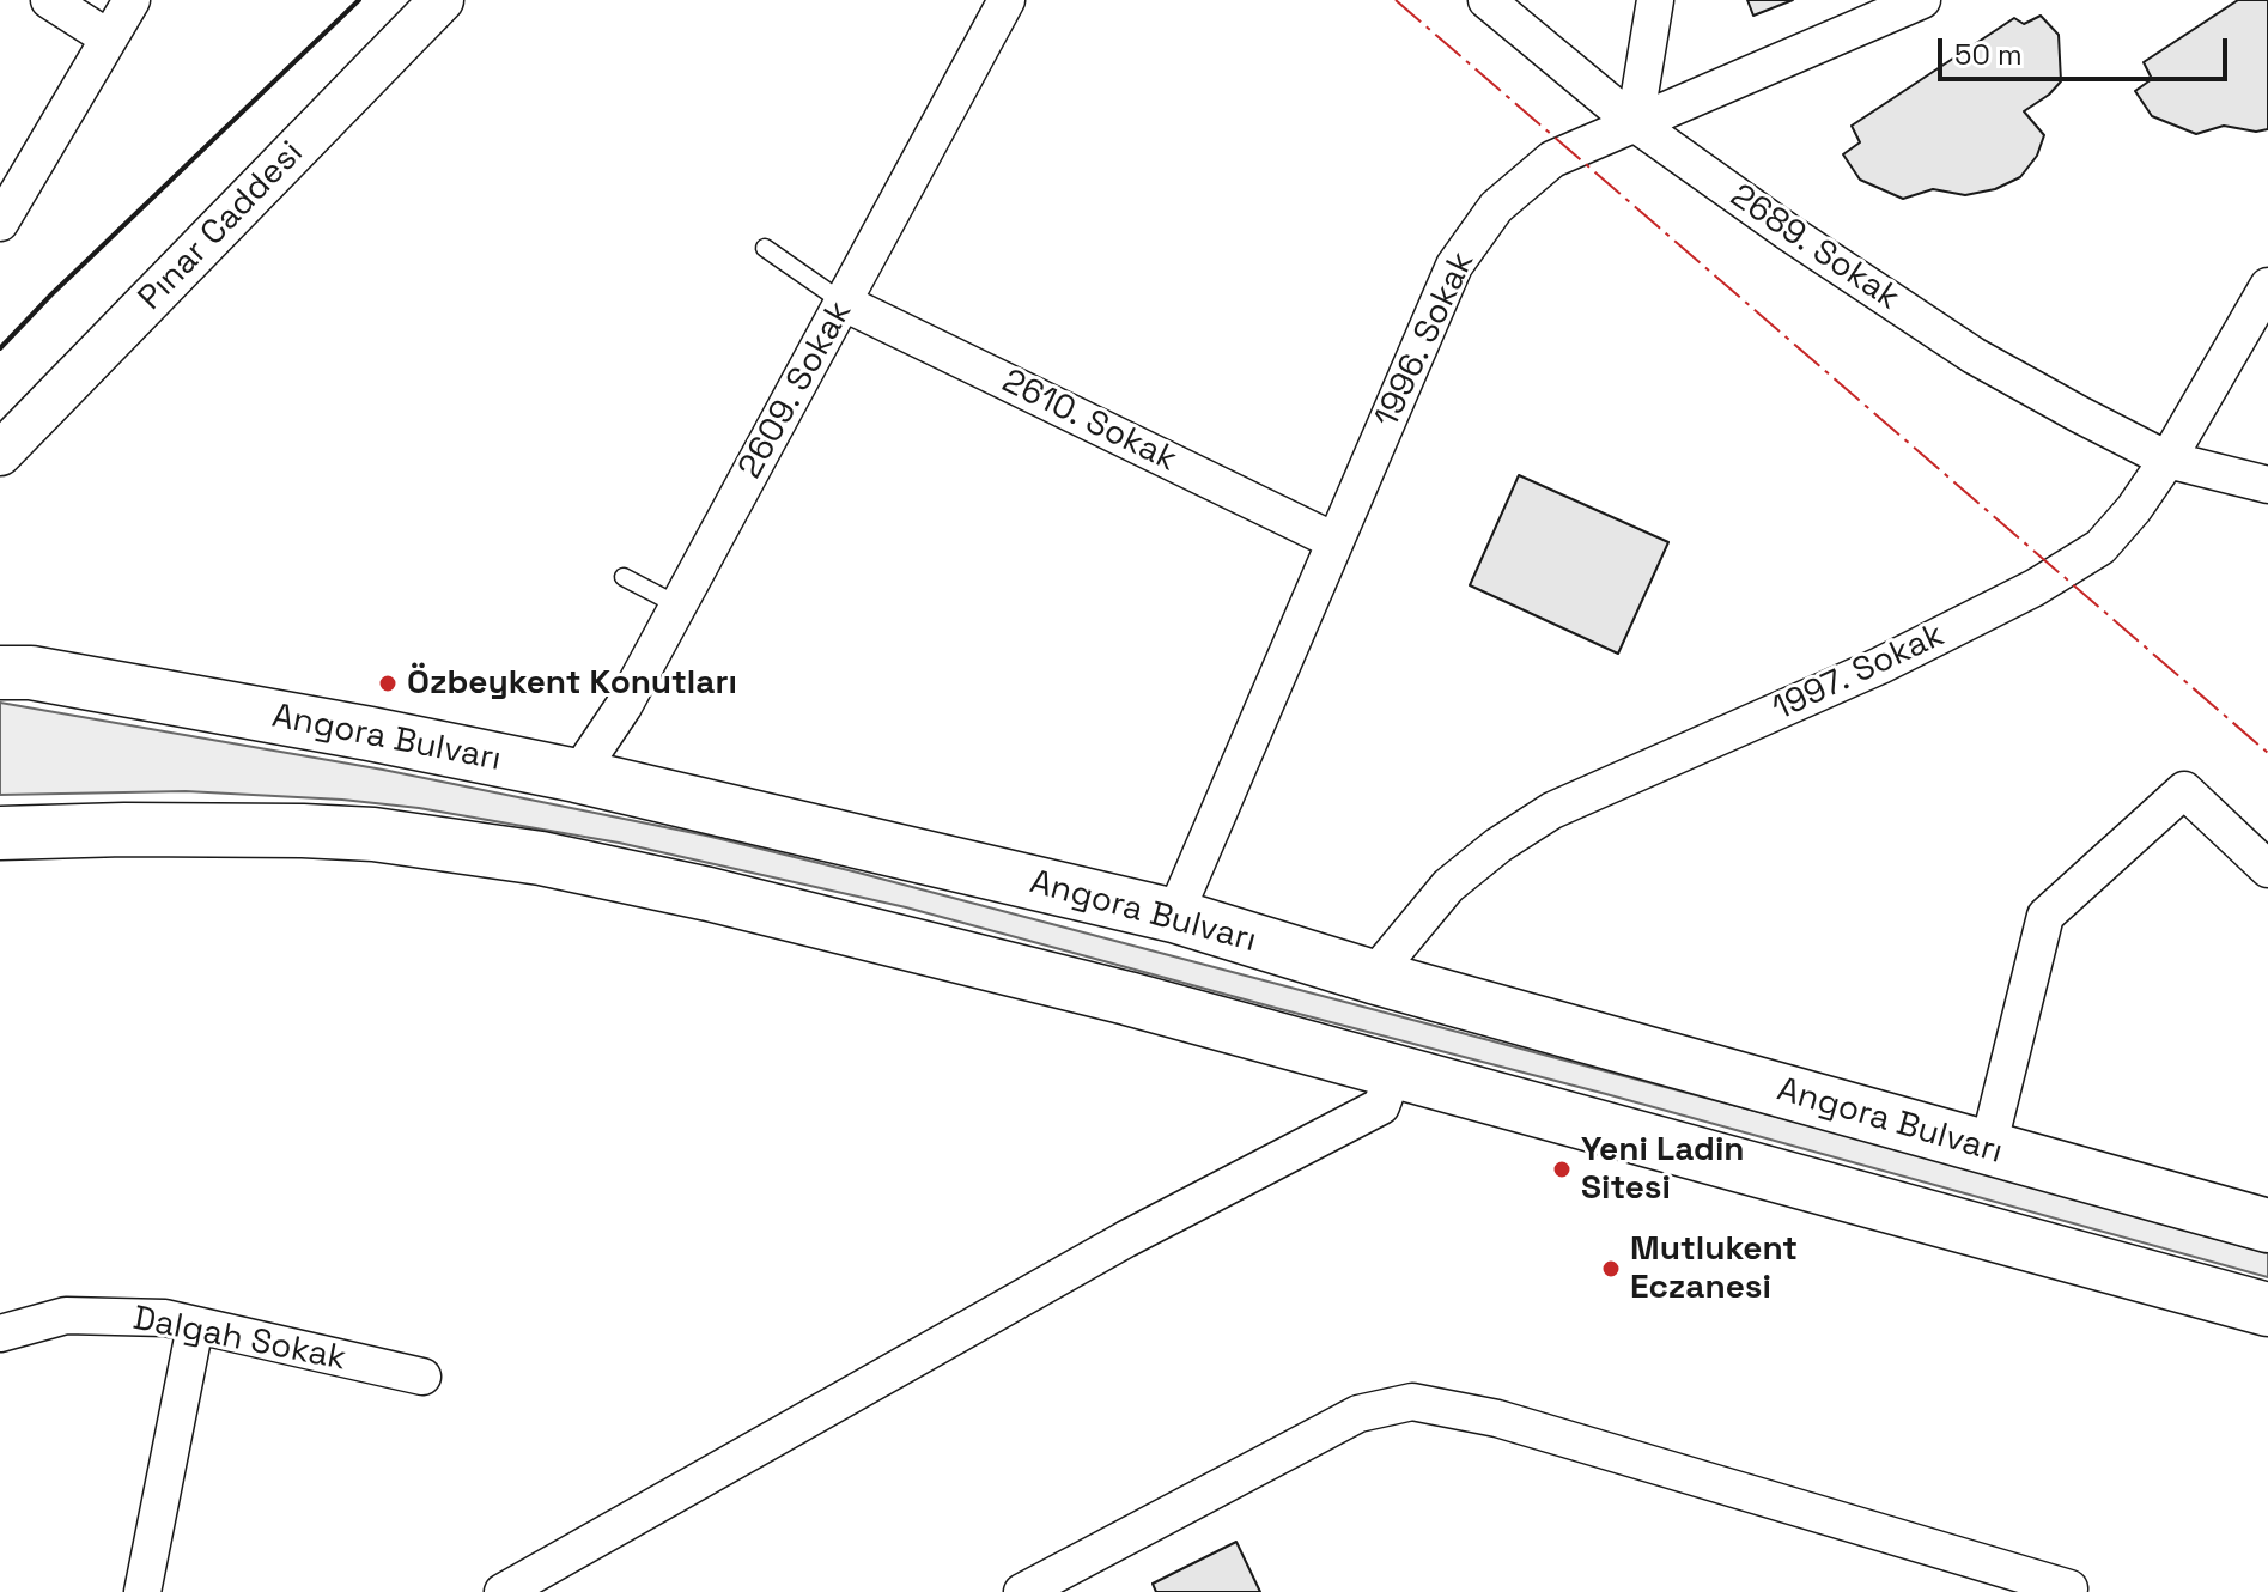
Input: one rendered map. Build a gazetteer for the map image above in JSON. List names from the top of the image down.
{
  "streets": {
    "main road": ["Angora Bulvarı"],
    "street": [
      "Pınar Caddesi",
      "2689. Sokak",
      "1996. Sokak",
      "2609. Sokak",
      "2610. Sokak",
      "1997. Sokak",
      "Dalgah Sokak"
    ]
  },
  "crossings": [
    ["2689. Sokak", "1996. Sokak"],
    ["2689. Sokak", "1997. Sokak"],
    ["1996. Sokak", "2610. Sokak"],
    ["1996. Sokak", "Angora Bulvarı"],
    ["2609. Sokak", "2610. Sokak"],
    ["2609. Sokak", "Angora Bulvarı"],
    ["1997. Sokak", "Angora Bulvarı"]
  ],
  "places": ["Özbeykent Konutları", "Yeni Ladin Sitesi", "Mutlukent Eczanesi"],
  "scale_bar": "50 m"
}
